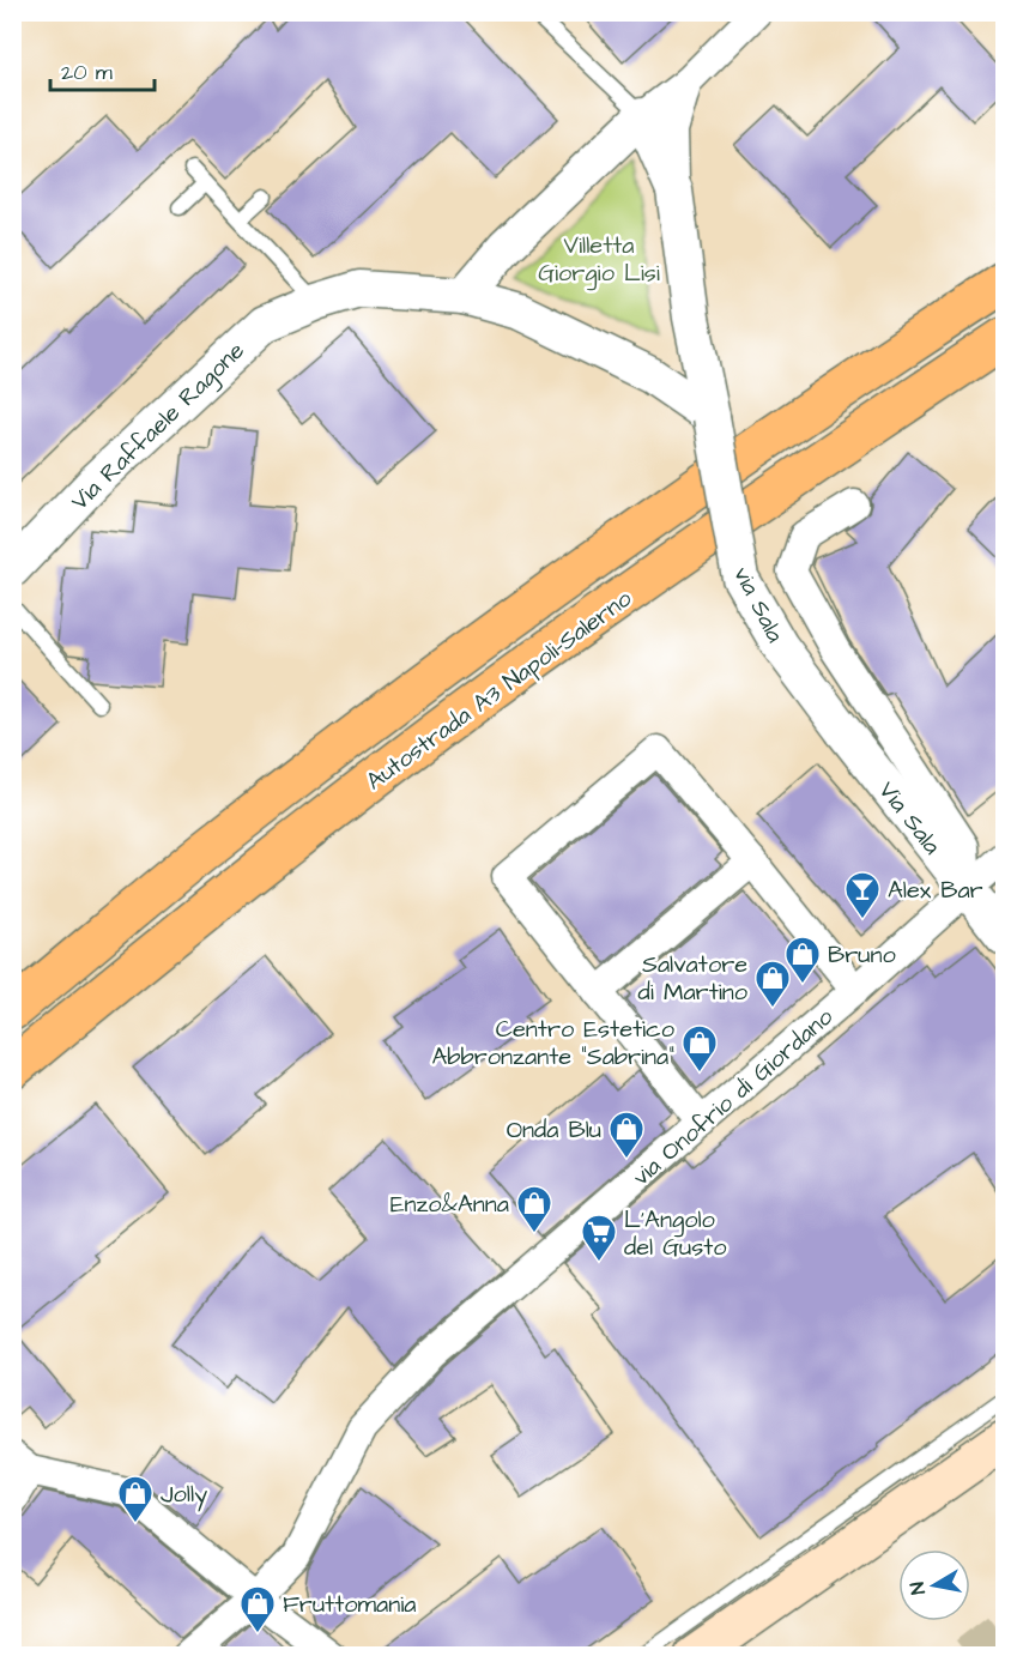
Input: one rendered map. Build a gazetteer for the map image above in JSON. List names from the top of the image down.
{
  "streets": {
    "highway": ["Autostrada A3 Napoli-Salerno"],
    "street": [
      "Via Raffaele Ragone",
      "via Sala",
      "Via Sala",
      "via Onofrio di Giordano"
    ]
  },
  "crossings": [
    ["Via Raffaele Ragone", "via Sala"],
    ["via Sala", "Via Sala"],
    ["Via Sala", "via Onofrio di Giordano"]
  ],
  "parks": ["Villetta Giorgio Lisi"],
  "places": {
    "bar": ["Alex Bar"],
    "shop": [
      "Bruno",
      "Salvatore di Martino",
      "Centro Estetico Abbronzante \"Sabrina\"",
      "Onda Blu",
      "Enzo&Anna",
      "Jolly",
      "Fruttomania"
    ],
    "supermarket": ["L'Angolo del Gusto"]
  },
  "scale_bar": "20 m",
  "north": "left"
}
